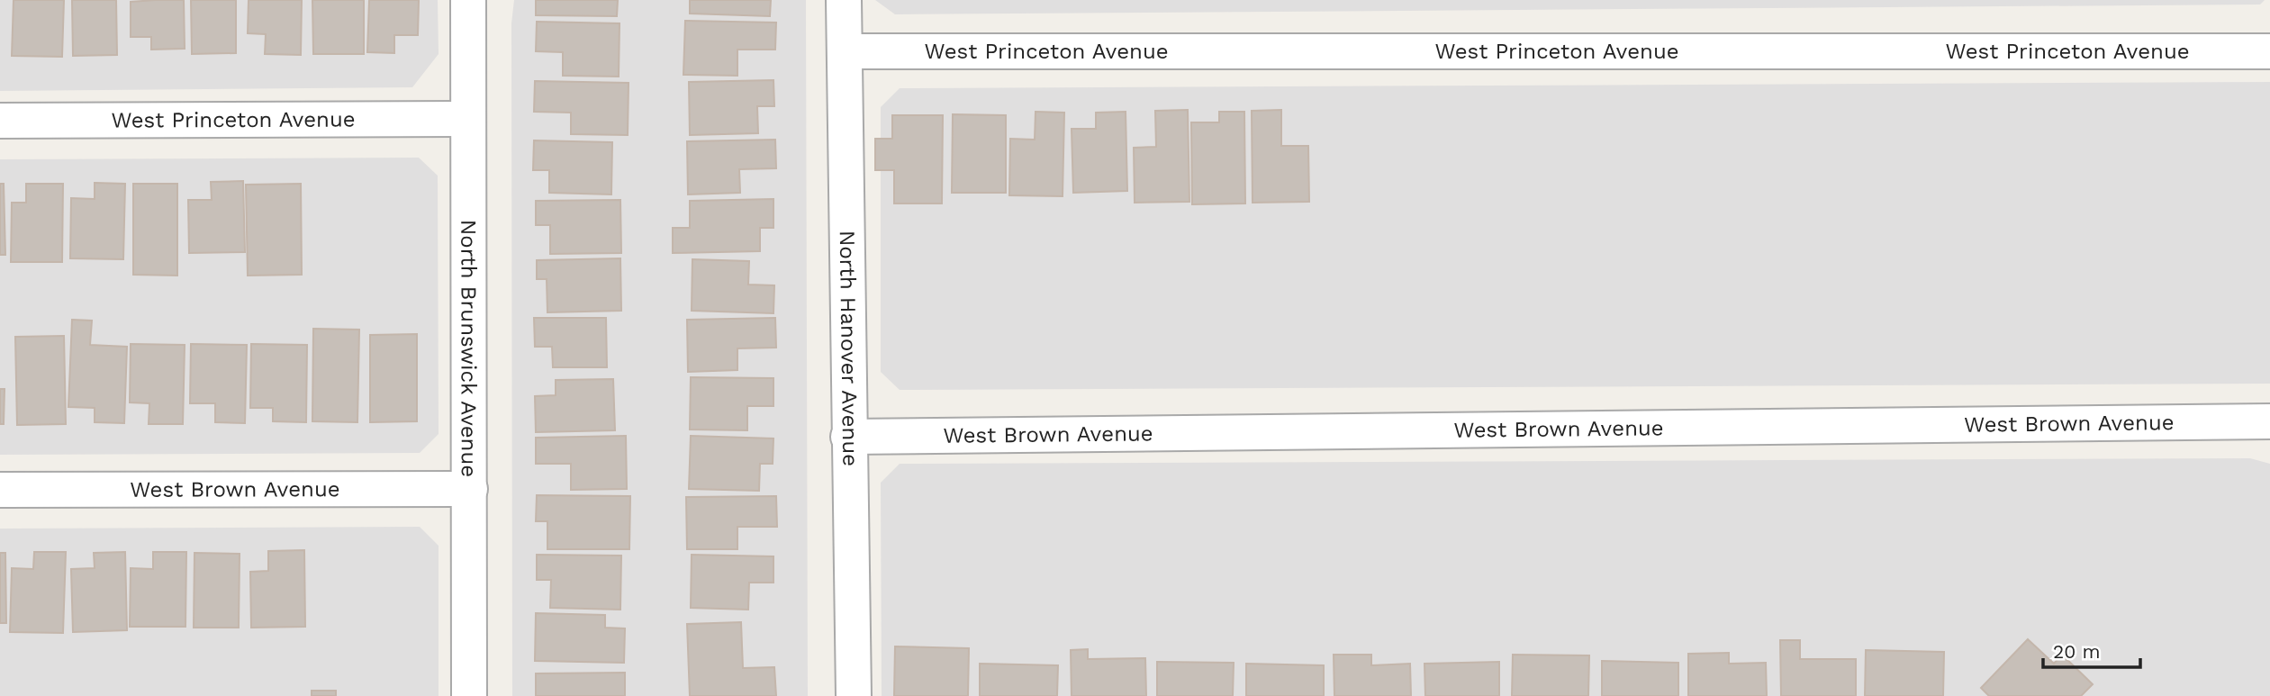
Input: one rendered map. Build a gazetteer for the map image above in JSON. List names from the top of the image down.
{
  "streets": {
    "street": [
      "West Princeton Avenue",
      "North Brunswick Avenue",
      "North Hanover Avenue",
      "West Brown Avenue"
    ]
  },
  "crossings": [
    ["West Princeton Avenue", "North Brunswick Avenue"],
    ["West Princeton Avenue", "North Hanover Avenue"],
    ["North Brunswick Avenue", "West Brown Avenue"],
    ["North Hanover Avenue", "West Brown Avenue"]
  ],
  "scale_bar": "20 m"
}
